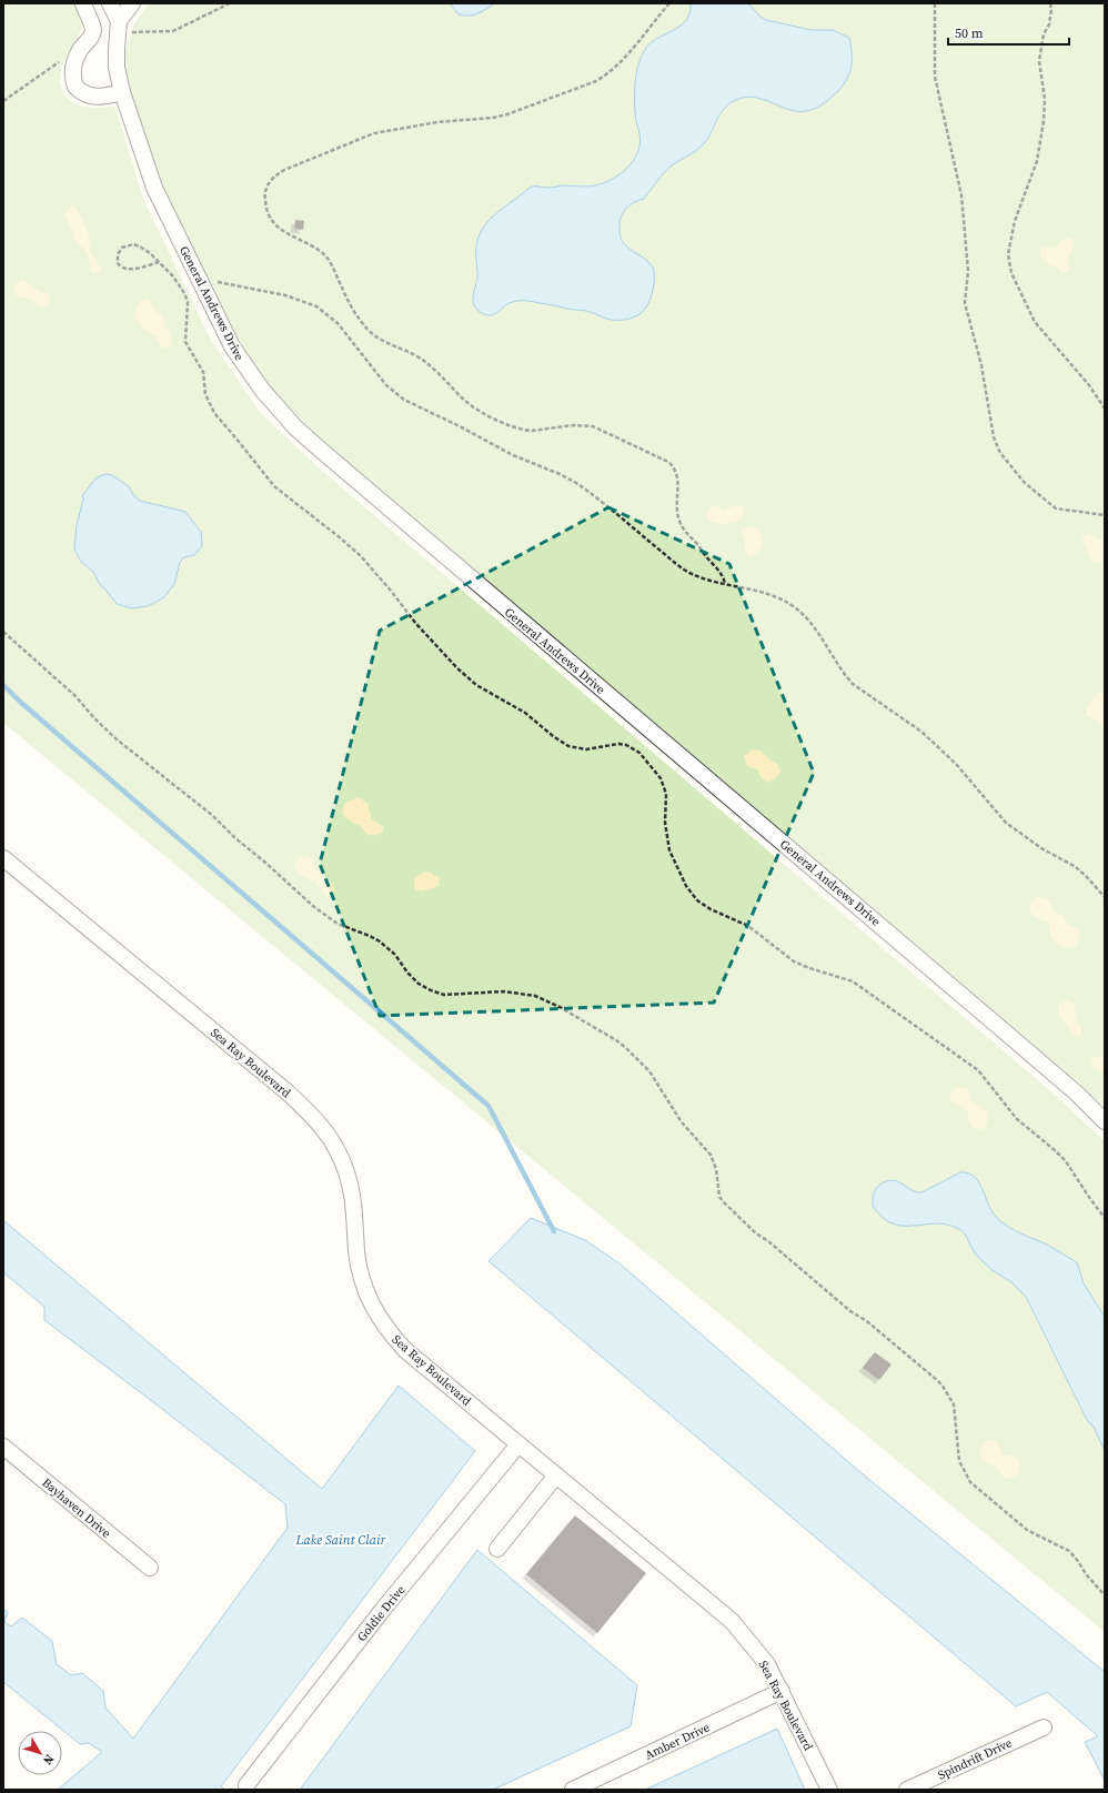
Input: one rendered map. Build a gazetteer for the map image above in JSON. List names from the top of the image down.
{
  "streets": {
    "street": [
      "General Andrews Drive",
      "Sea Ray Boulevard",
      "Bayhaven Drive",
      "Goldie Drive",
      "Amber Drive",
      "Spindrift Drive"
    ]
  },
  "crossings": [
    ["Sea Ray Boulevard", "Goldie Drive"],
    ["Sea Ray Boulevard", "Amber Drive"]
  ],
  "water": ["Lake Saint Clair"],
  "scale_bar": "50 m",
  "north": "bottom right"
}
